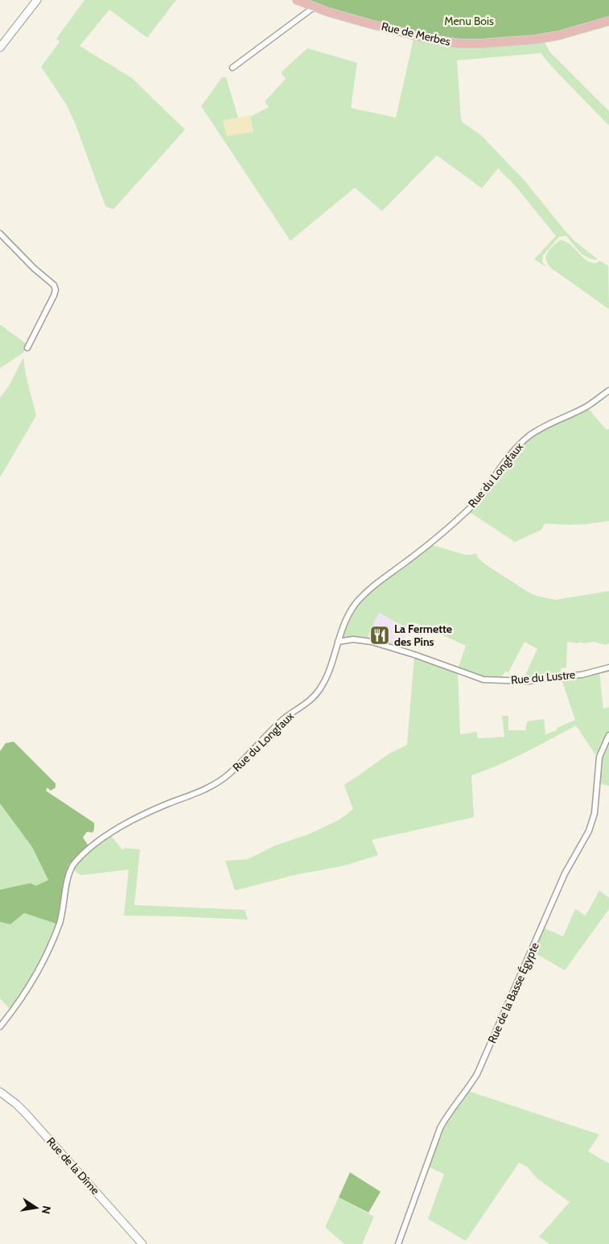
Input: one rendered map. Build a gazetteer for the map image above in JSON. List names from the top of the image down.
{
  "streets": {
    "main road": ["Rue de Merbes"],
    "street": [
      "Rue du Longfaux",
      "Rue du Lustre",
      "Rue de la Basse Égypte",
      "Rue de la Dîme"
    ]
  },
  "crossings": [
    ["Rue du Longfaux", "Rue du Lustre"]
  ],
  "parks": ["Menu Bois"],
  "places": {
    "restaurant": ["La Fermette des Pins"]
  },
  "north": "right"
}
